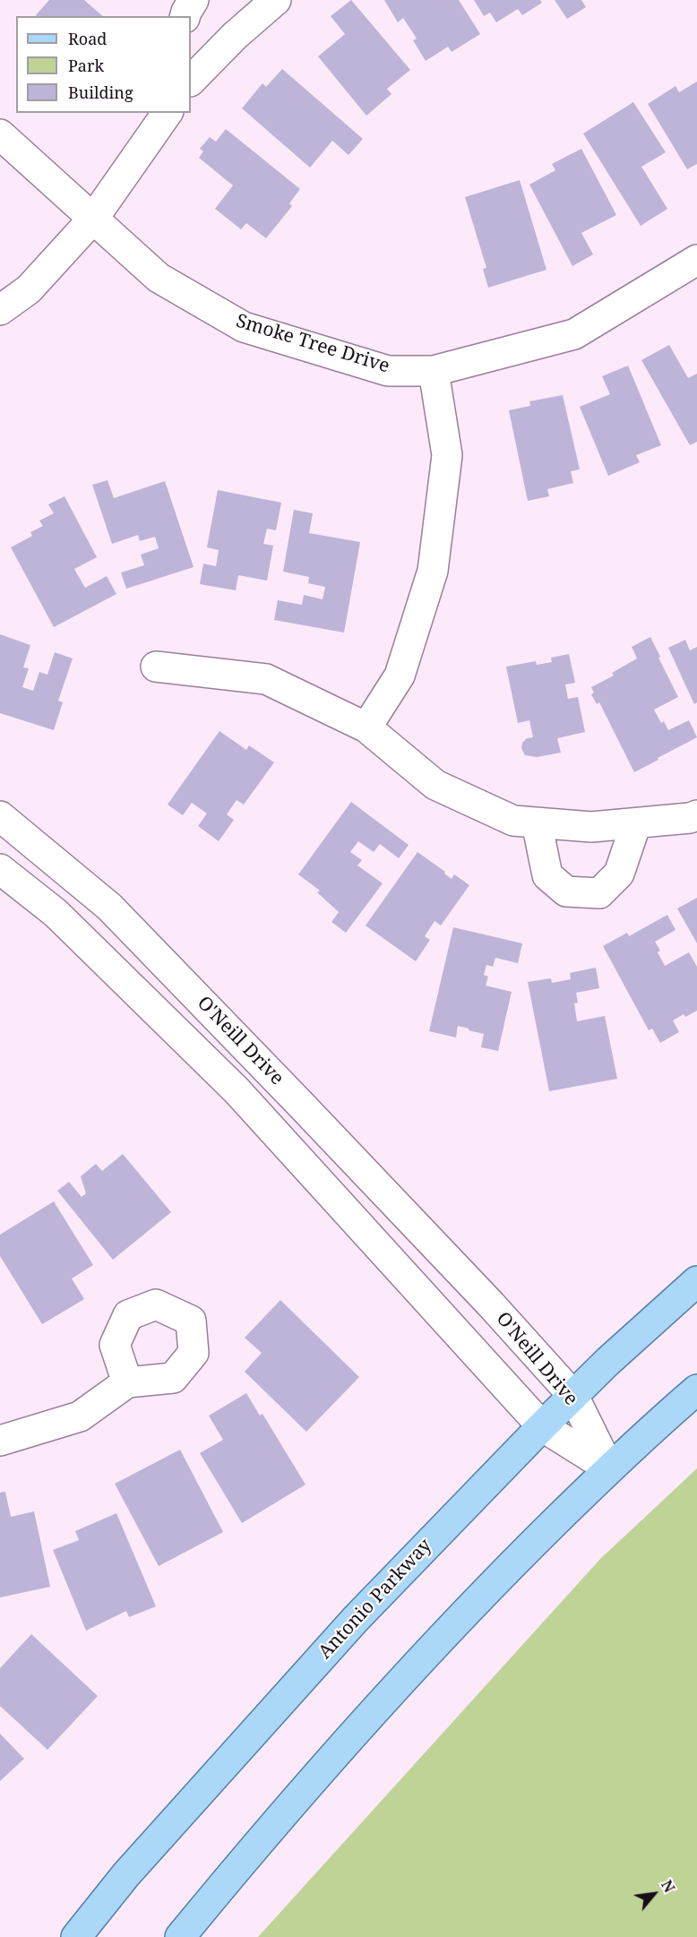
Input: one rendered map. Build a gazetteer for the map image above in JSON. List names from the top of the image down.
{
  "streets": {
    "main road": ["Antonio Parkway"],
    "street": ["Smoke Tree Drive", "O'Neill Drive"]
  },
  "crossings": [
    ["O'Neill Drive", "Antonio Parkway"]
  ],
  "legend": ["Road", "Park", "Building"],
  "north": "top right"
}
